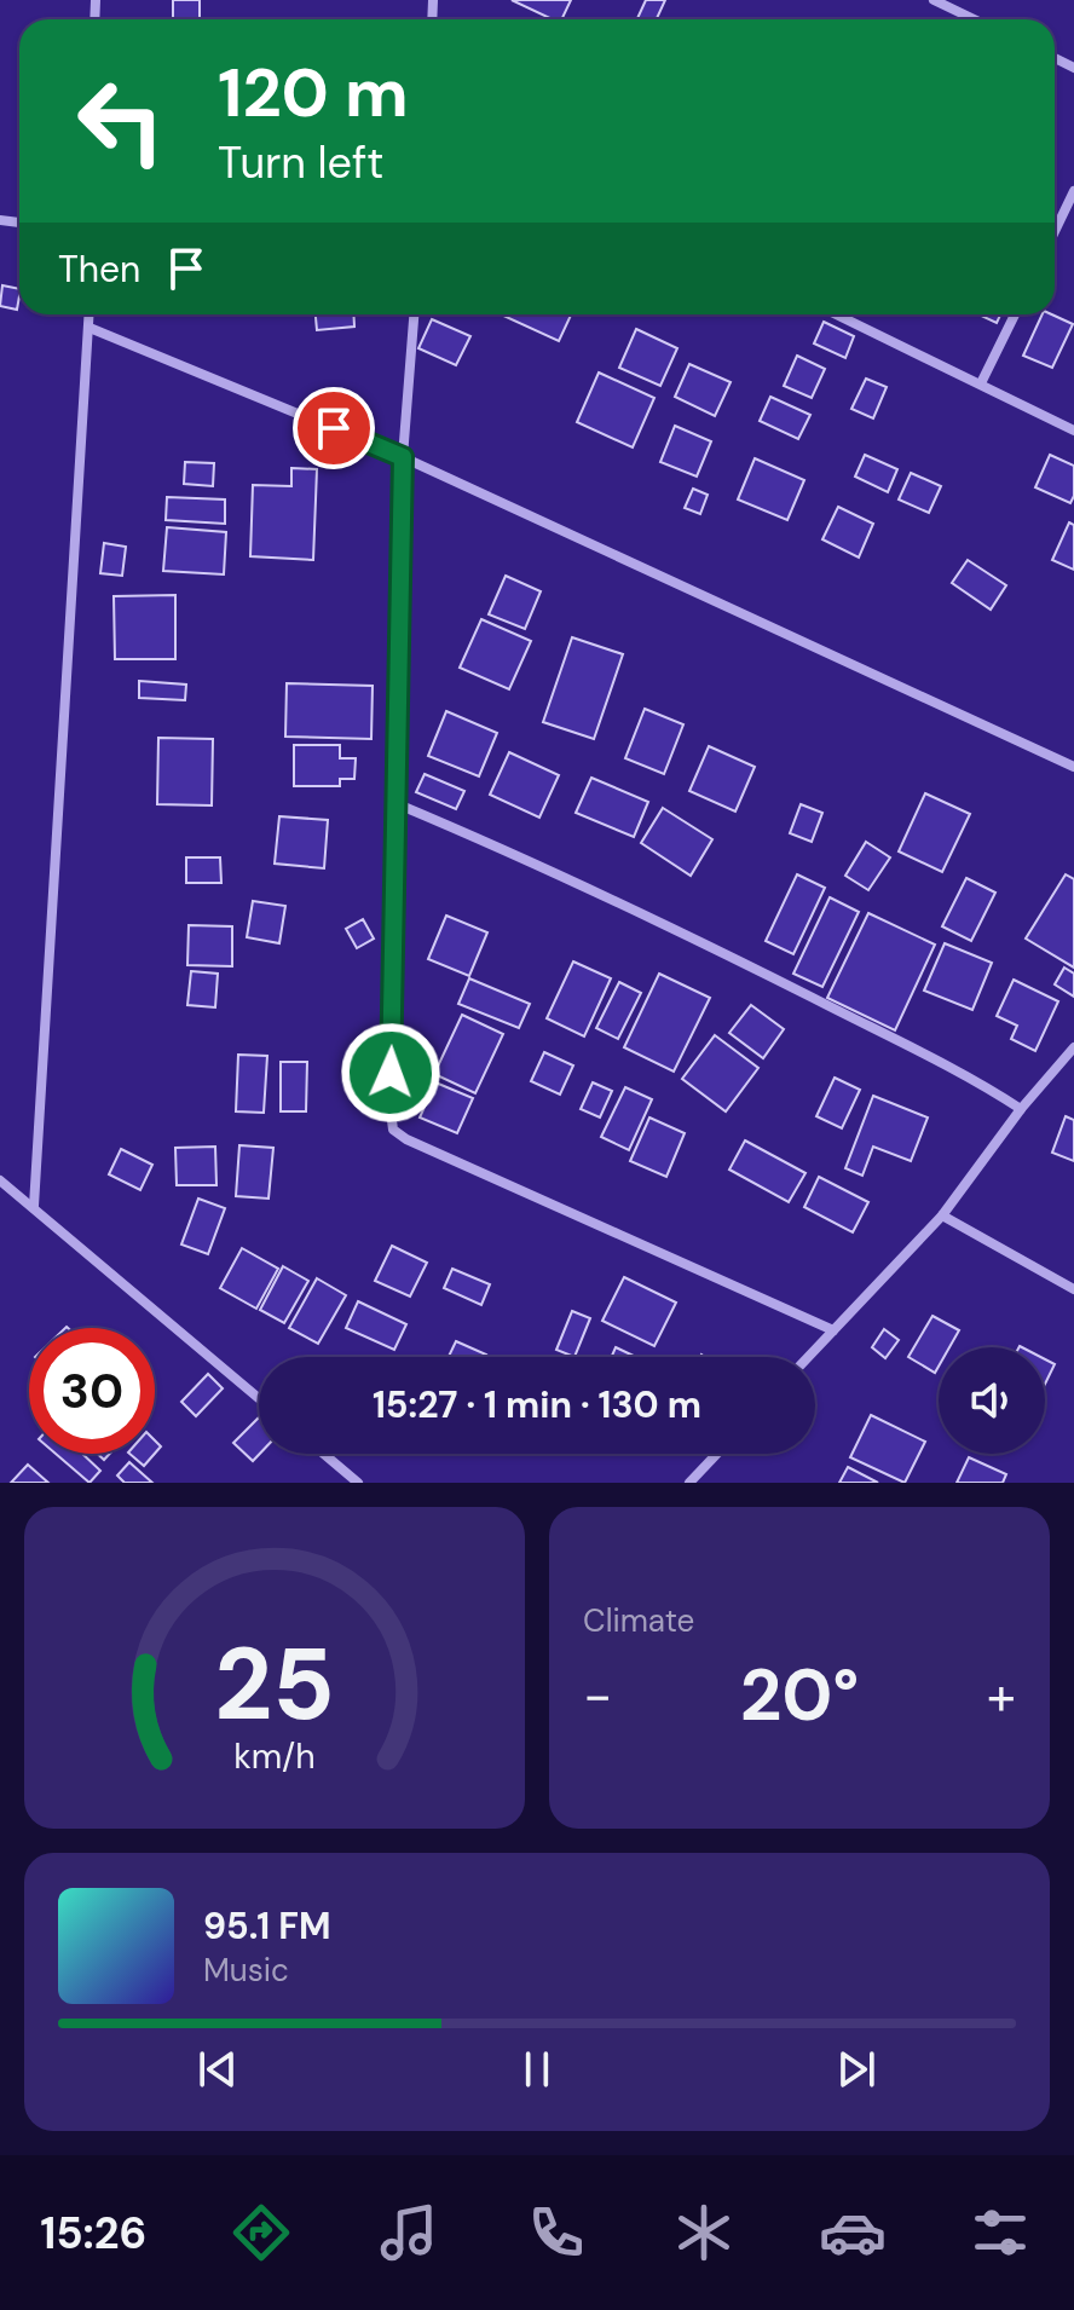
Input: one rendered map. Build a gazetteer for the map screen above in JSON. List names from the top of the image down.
{
  "page": {
    "turn": ["120 m", "Turn left"],
    "then": "Then",
    "limit": "30",
    "trip": "15:27 · 1 min · 130 m",
    "tile": "Climate",
    "heat": ["−", "20°", "+"],
    "song": ["95.1 FM", "Music"],
    "tabs": "15:26",
    "gauge": ["25", "km/h"]
  }
}
